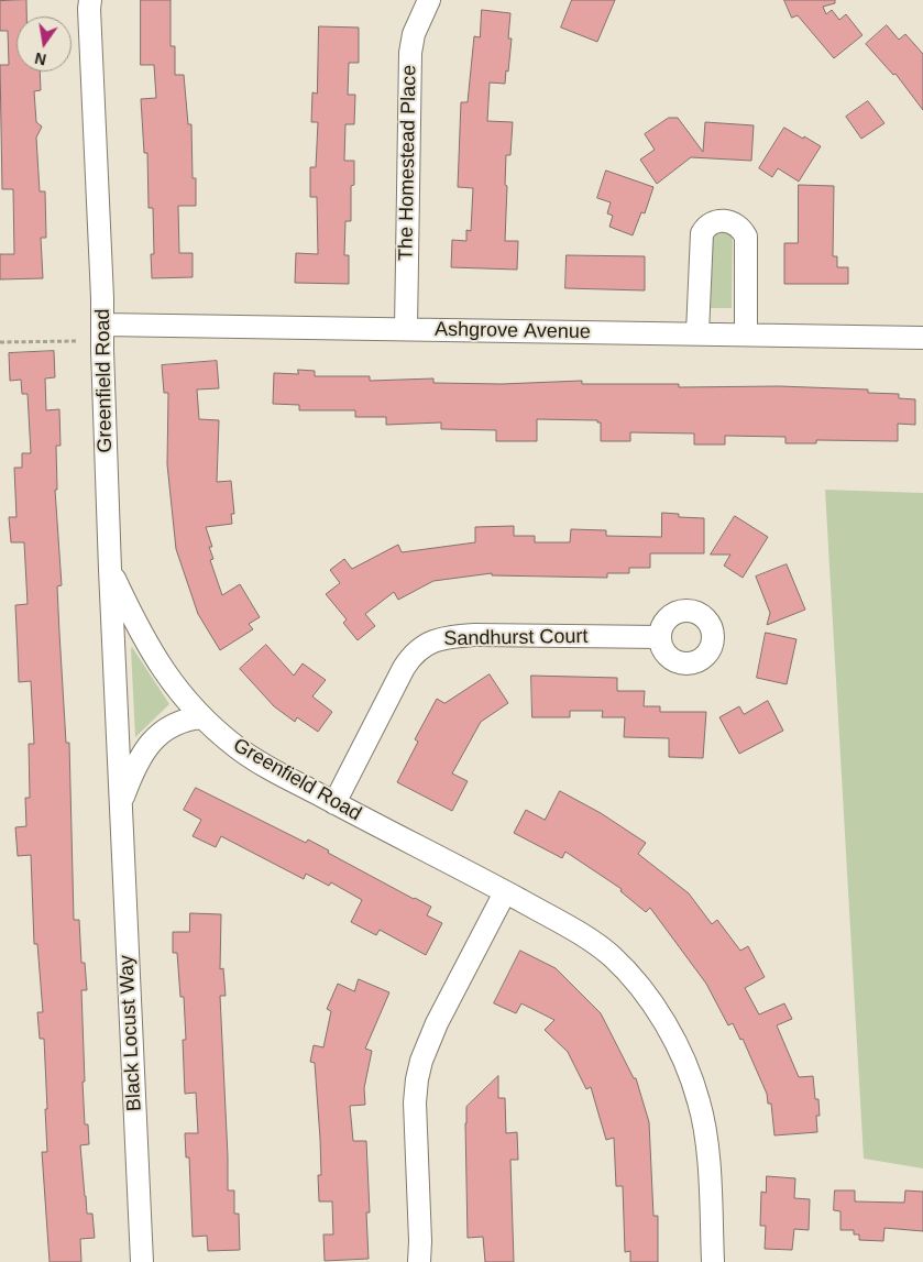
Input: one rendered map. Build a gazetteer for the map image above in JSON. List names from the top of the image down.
{
  "streets": {
    "street": [
      "The Homestead Place",
      "Ashgrove Avenue",
      "Greenfield Road",
      "Sandhurst Court",
      "Black Locust Way"
    ]
  },
  "crossings": [
    ["The Homestead Place", "Ashgrove Avenue"],
    ["Ashgrove Avenue", "Greenfield Road"],
    ["Greenfield Road", "Sandhurst Court"],
    ["Greenfield Road", "Black Locust Way"]
  ],
  "north": "bottom"
}
